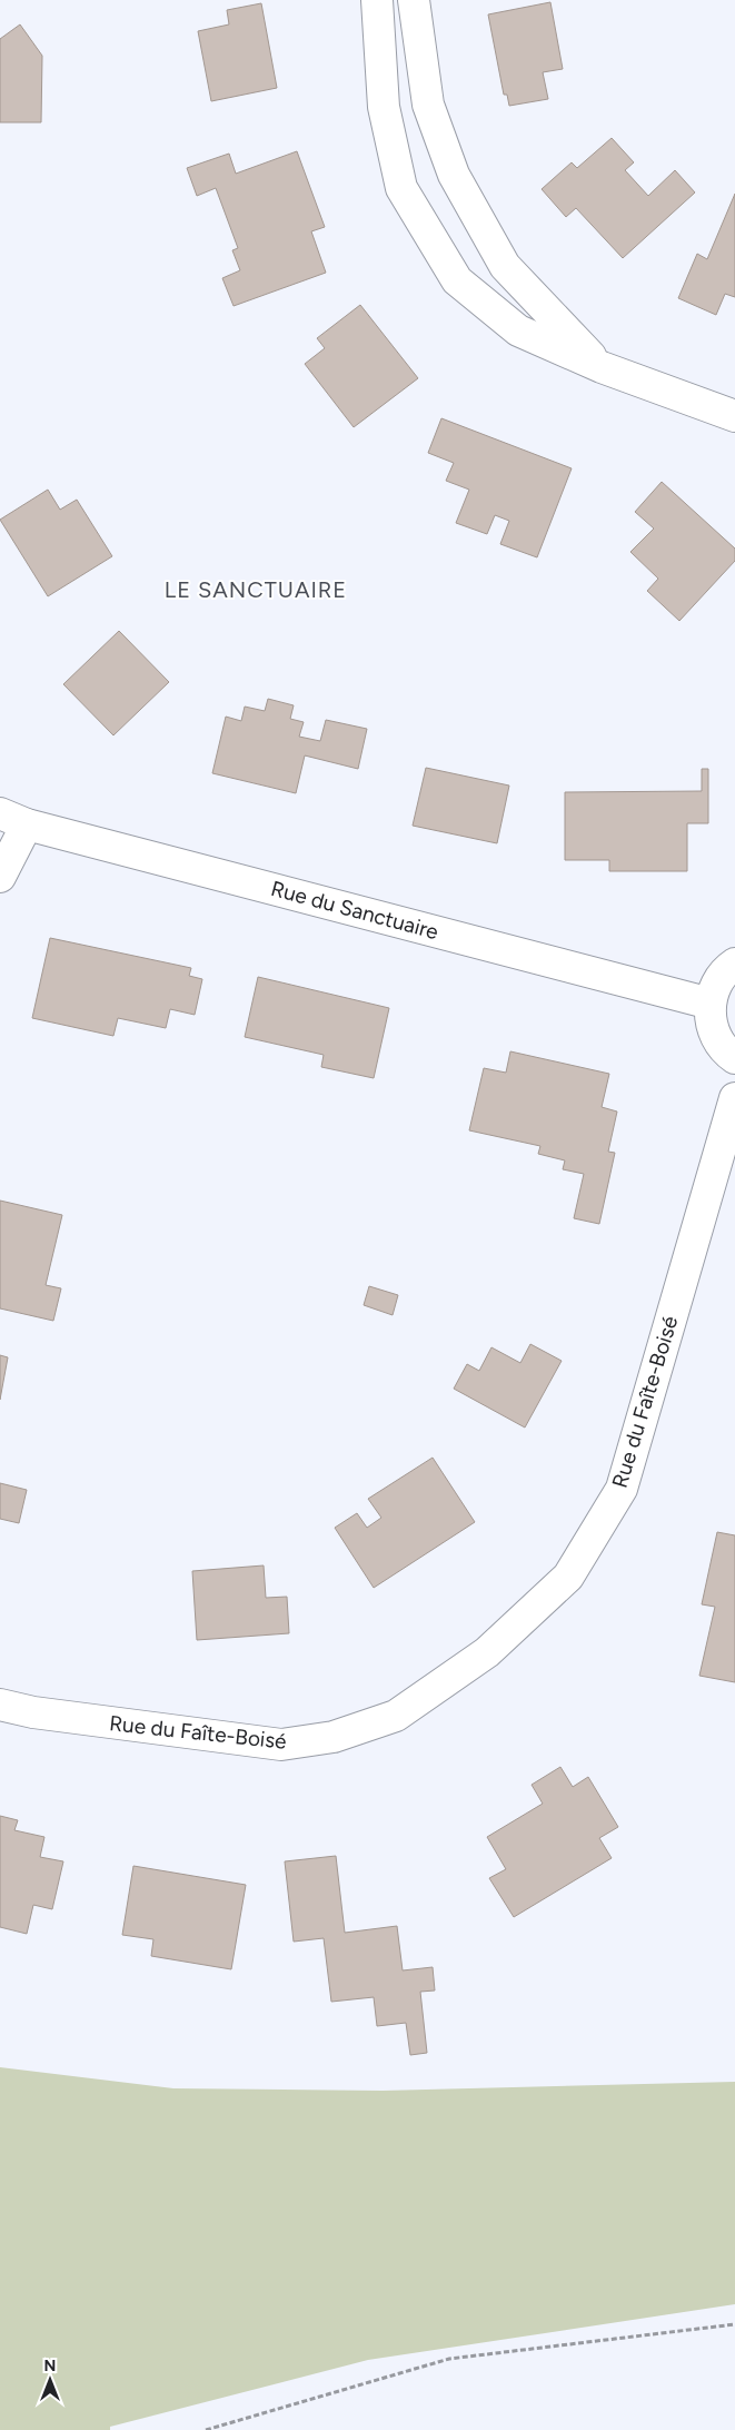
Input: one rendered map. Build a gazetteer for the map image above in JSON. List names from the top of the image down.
{
  "streets": {
    "street": ["Rue du Sanctuaire", "Rue du Faîte-Boisé"]
  },
  "districts": ["LE SANCTUAIRE"],
  "north": "top"
}
